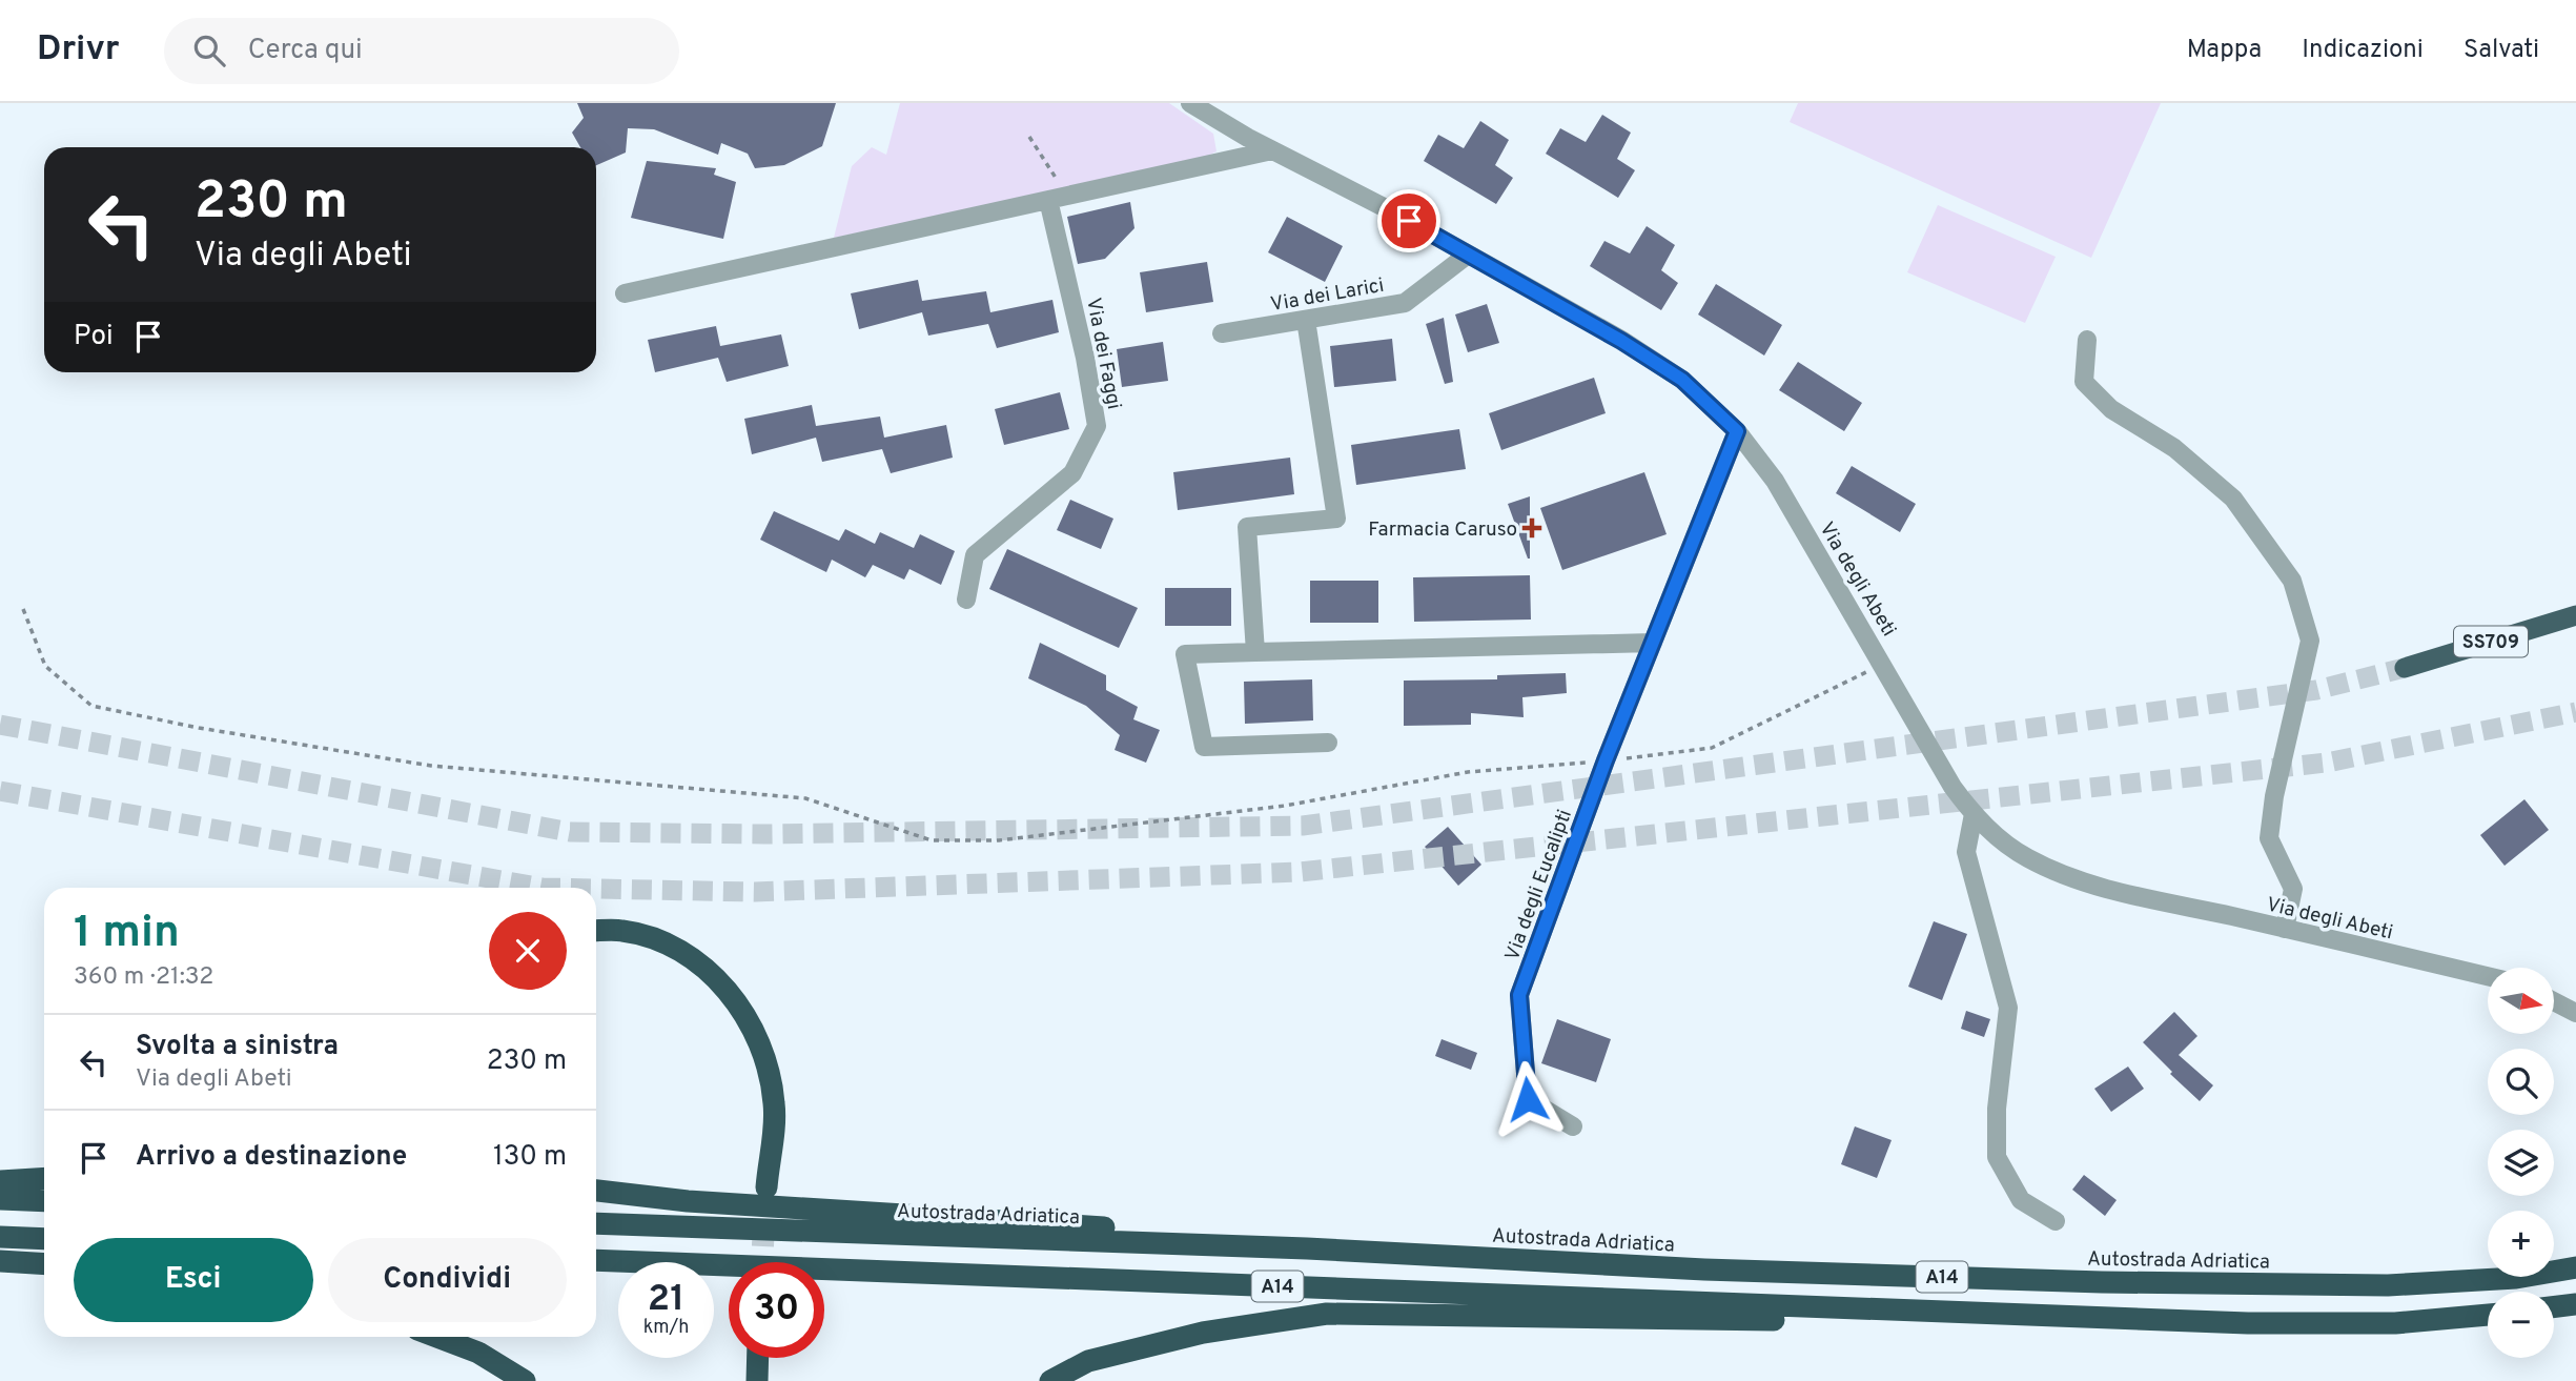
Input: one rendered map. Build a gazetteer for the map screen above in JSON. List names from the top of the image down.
{
  "streets": {
    "highway": ["SS709", "Autostrada Adriatica", "A14"],
    "street": [
      "Via dei Larici",
      "Via dei Faggi",
      "Via degli Abeti",
      "Via degli Eucalipti"
    ]
  },
  "crossings": [
    ["Via dei Larici", "Via degli Abeti"],
    ["Via degli Abeti", "Via degli Eucalipti"]
  ],
  "places": {
    "health": ["Farmacia Caruso"]
  },
  "north": "right",
  "page": {
    "header": "Drivr",
    "search": "Cerca qui",
    "nav": ["Mappa", "Indicazioni", "Salvati"],
    "turn": ["230 m", "Via degli Abeti"],
    "then": "Poi",
    "heading": ["1 min", "360 m · 21:32"],
    "map_buttons": ["+", "−"],
    "list": [
      {
        "name": "Svolta a sinistra",
        "note": "Via degli Abeti",
        "value": "230 m"
      },
      {
        "name": "Arrivo a destinazione",
        "value": "130 m"
      }
    ],
    "buttons": ["Esci", "Condividi"],
    "speed": "21 km/h",
    "limit": "30"
  }
}
